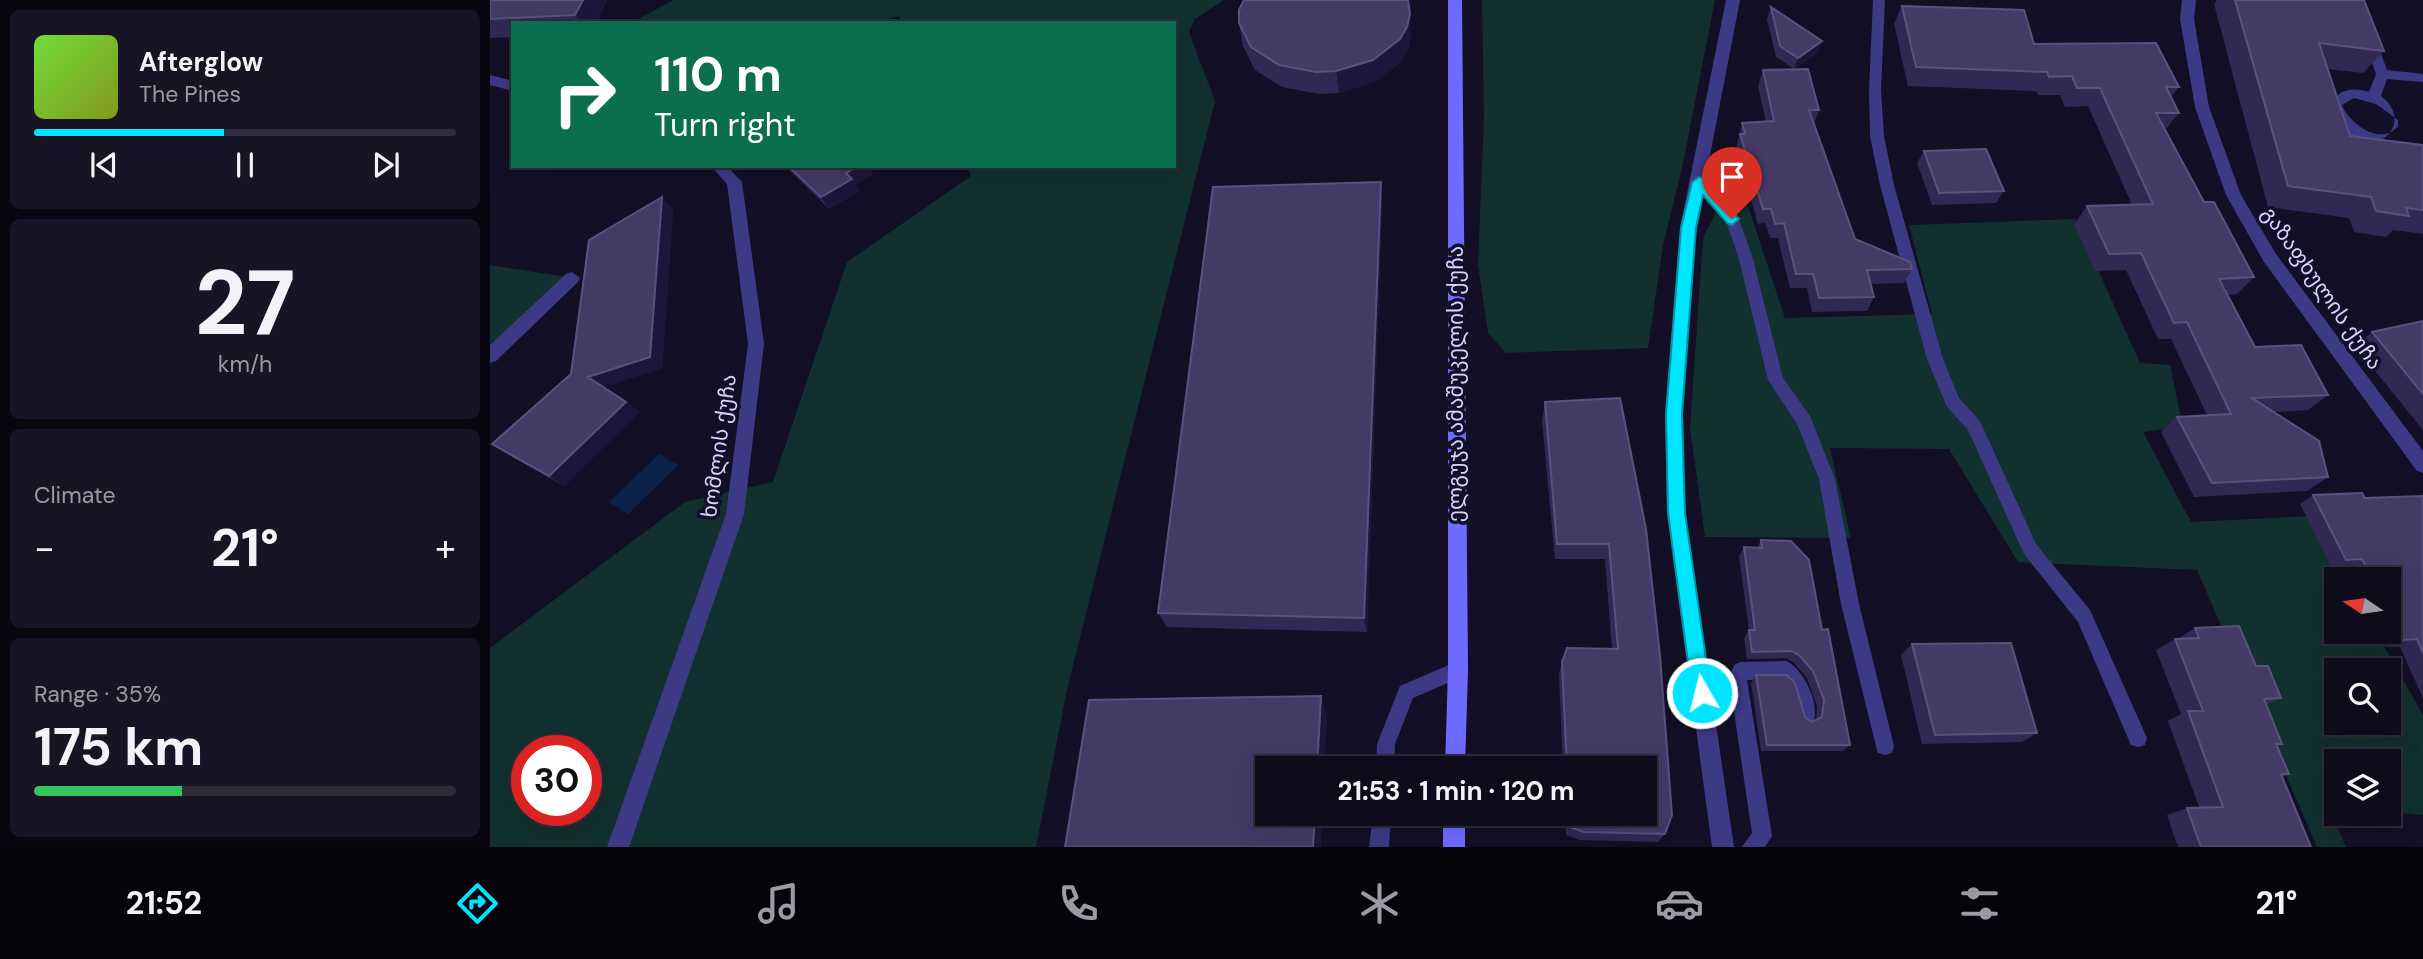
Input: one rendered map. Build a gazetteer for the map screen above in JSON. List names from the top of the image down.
{
  "streets": {
    "main road": ["ელგუჯა ამაშუკელის ქუჩა"],
    "street": ["გაზაფხულის ქუჩა", "ხომლის ქუჩა"]
  },
  "north": "left",
  "page": {
    "turn": ["110 m", "Turn right"],
    "song": ["Afterglow", "The Pines"],
    "tile": [
      ["27", "km/h"],
      "Climate",
      ["Range · 35%", "175 km"]
    ],
    "heat": ["−", "21°", "+"],
    "limit": "30",
    "trip": "21:53 · 1 min · 120 m",
    "tabs": ["21:52", "21°"]
  }
}
